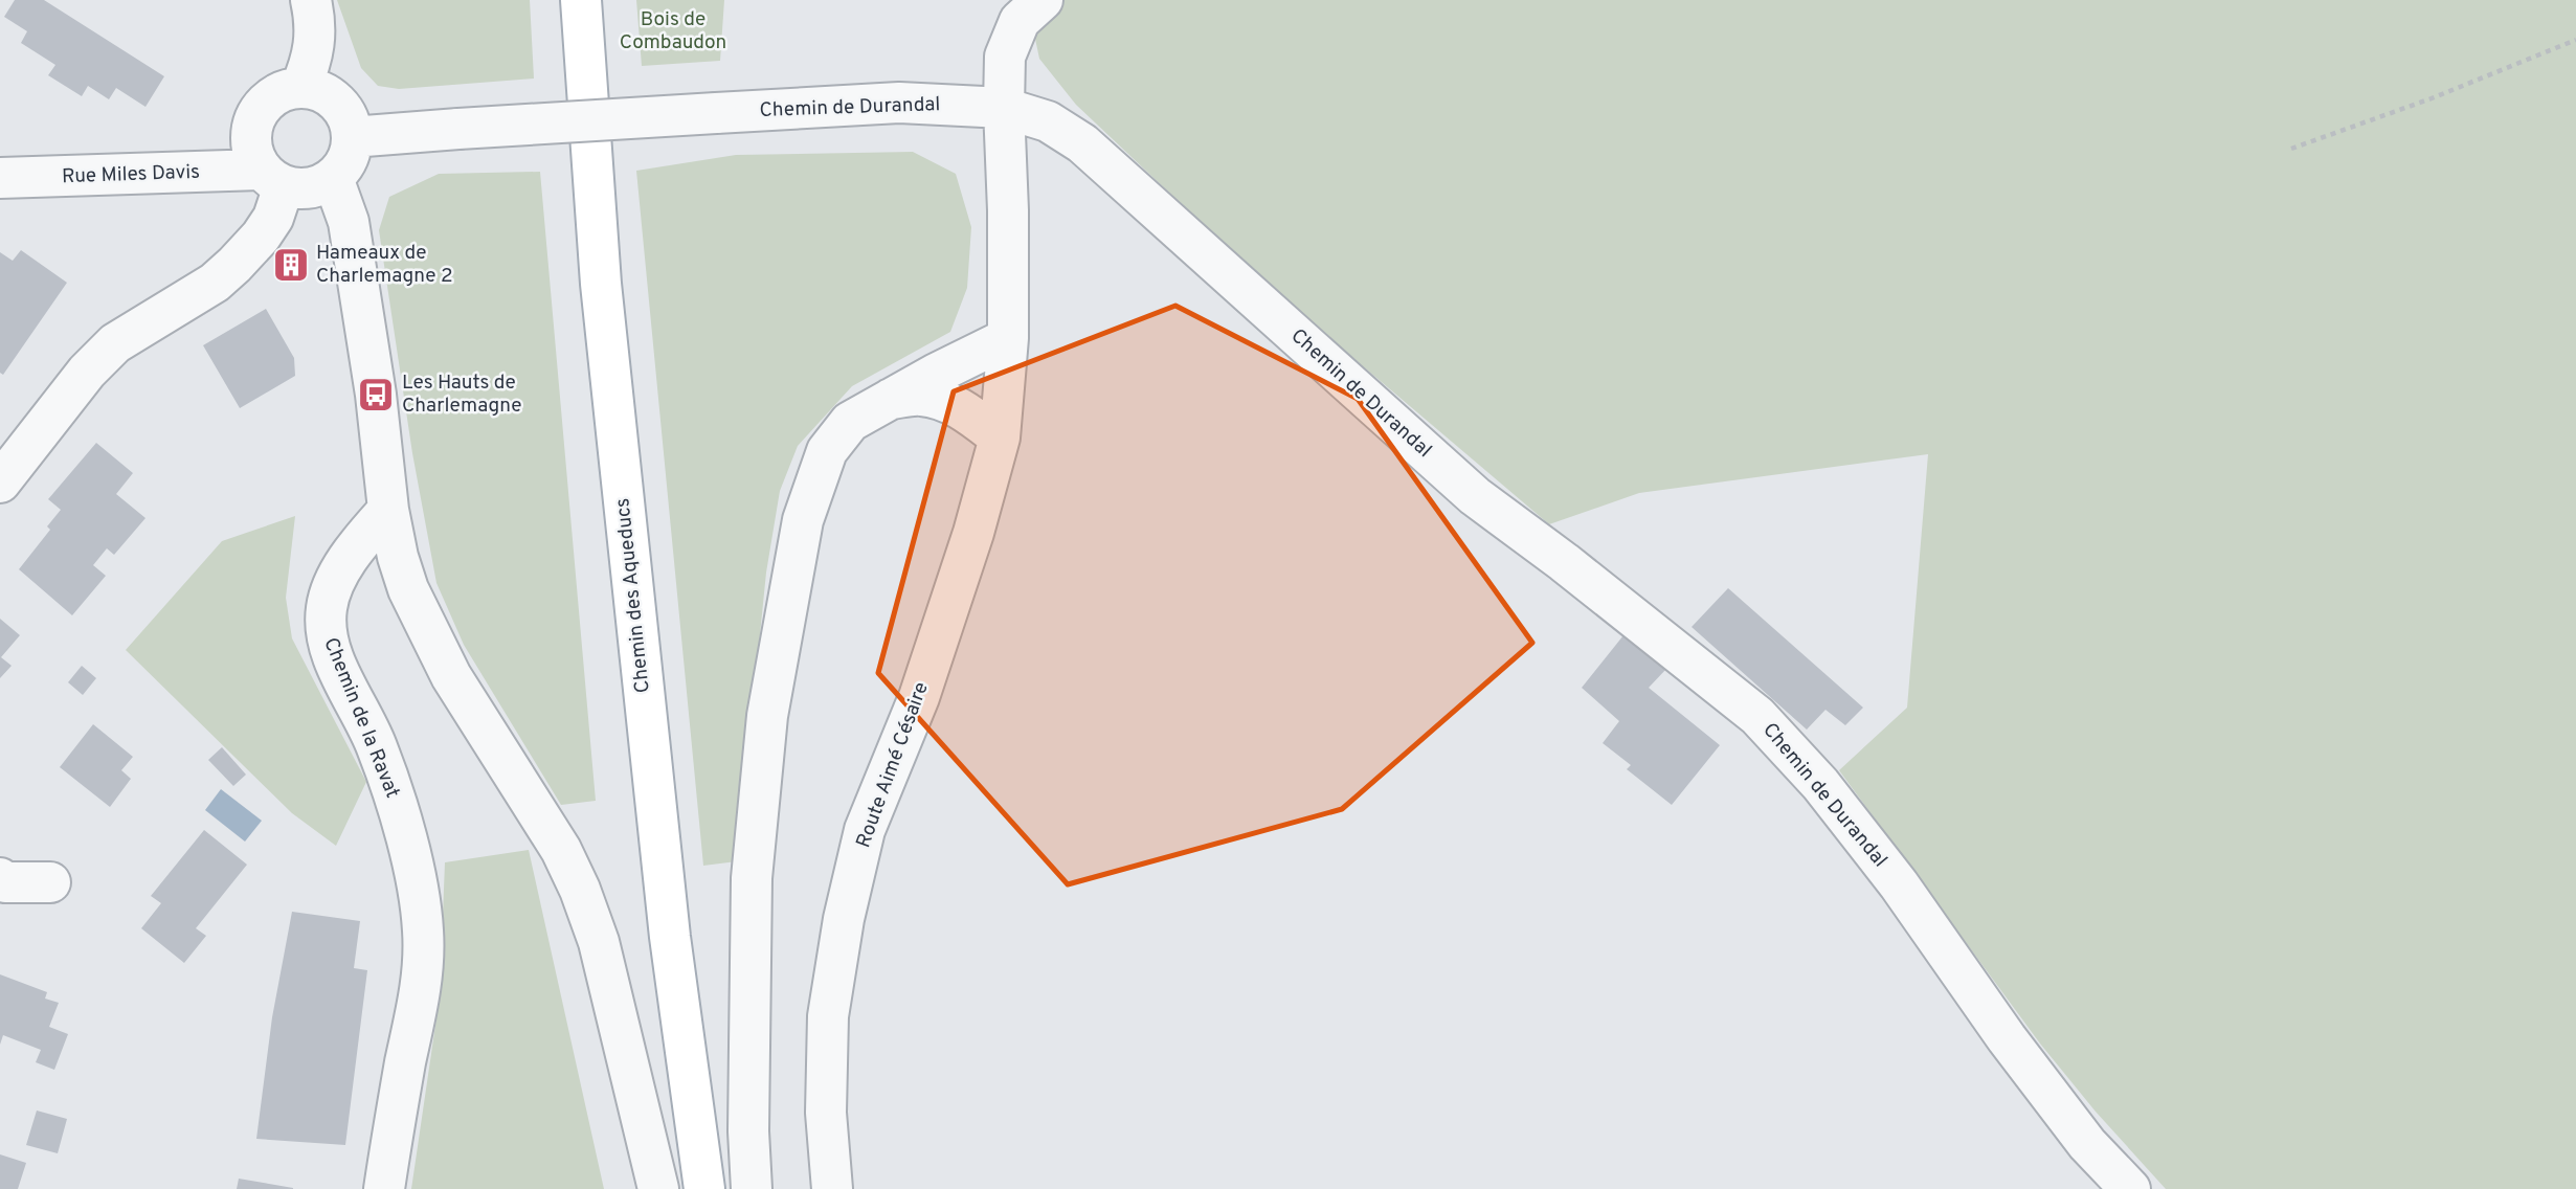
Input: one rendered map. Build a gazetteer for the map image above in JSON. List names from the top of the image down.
{
  "streets": {
    "main road": ["Chemin des Aqueducs"],
    "street": [
      "Chemin de Durandal",
      "Rue Miles Davis",
      "Chemin de la Ravat",
      "Route Aimé Césaire"
    ]
  },
  "crossings": [
    ["Chemin de Durandal", "Rue Miles Davis"],
    ["Chemin de Durandal", "Route Aimé Césaire"]
  ],
  "parks": ["Bois de Combaudon"],
  "places": {
    "building": ["Hameaux de Charlemagne 2"],
    "bus stop": ["Les Hauts de Charlemagne"]
  }
}
